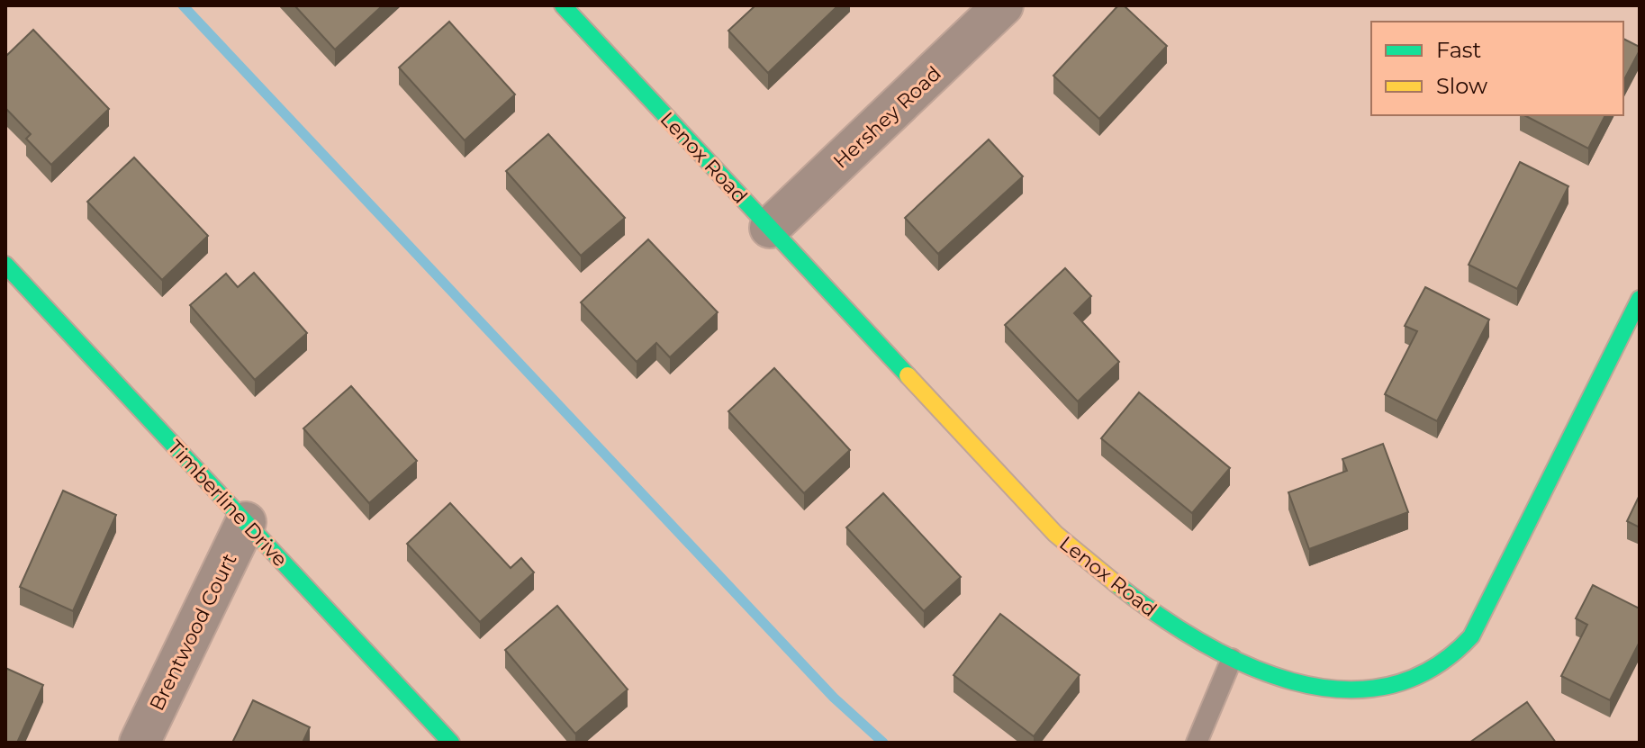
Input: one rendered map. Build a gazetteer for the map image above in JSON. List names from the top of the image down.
{
  "streets": {
    "street": [
      "Hershey Road",
      "Lenox Road",
      "Timberline Drive",
      "Brentwood Court"
    ]
  },
  "crossings": [
    ["Hershey Road", "Lenox Road"],
    ["Timberline Drive", "Brentwood Court"]
  ],
  "legend": ["Fast", "Slow"]
}
